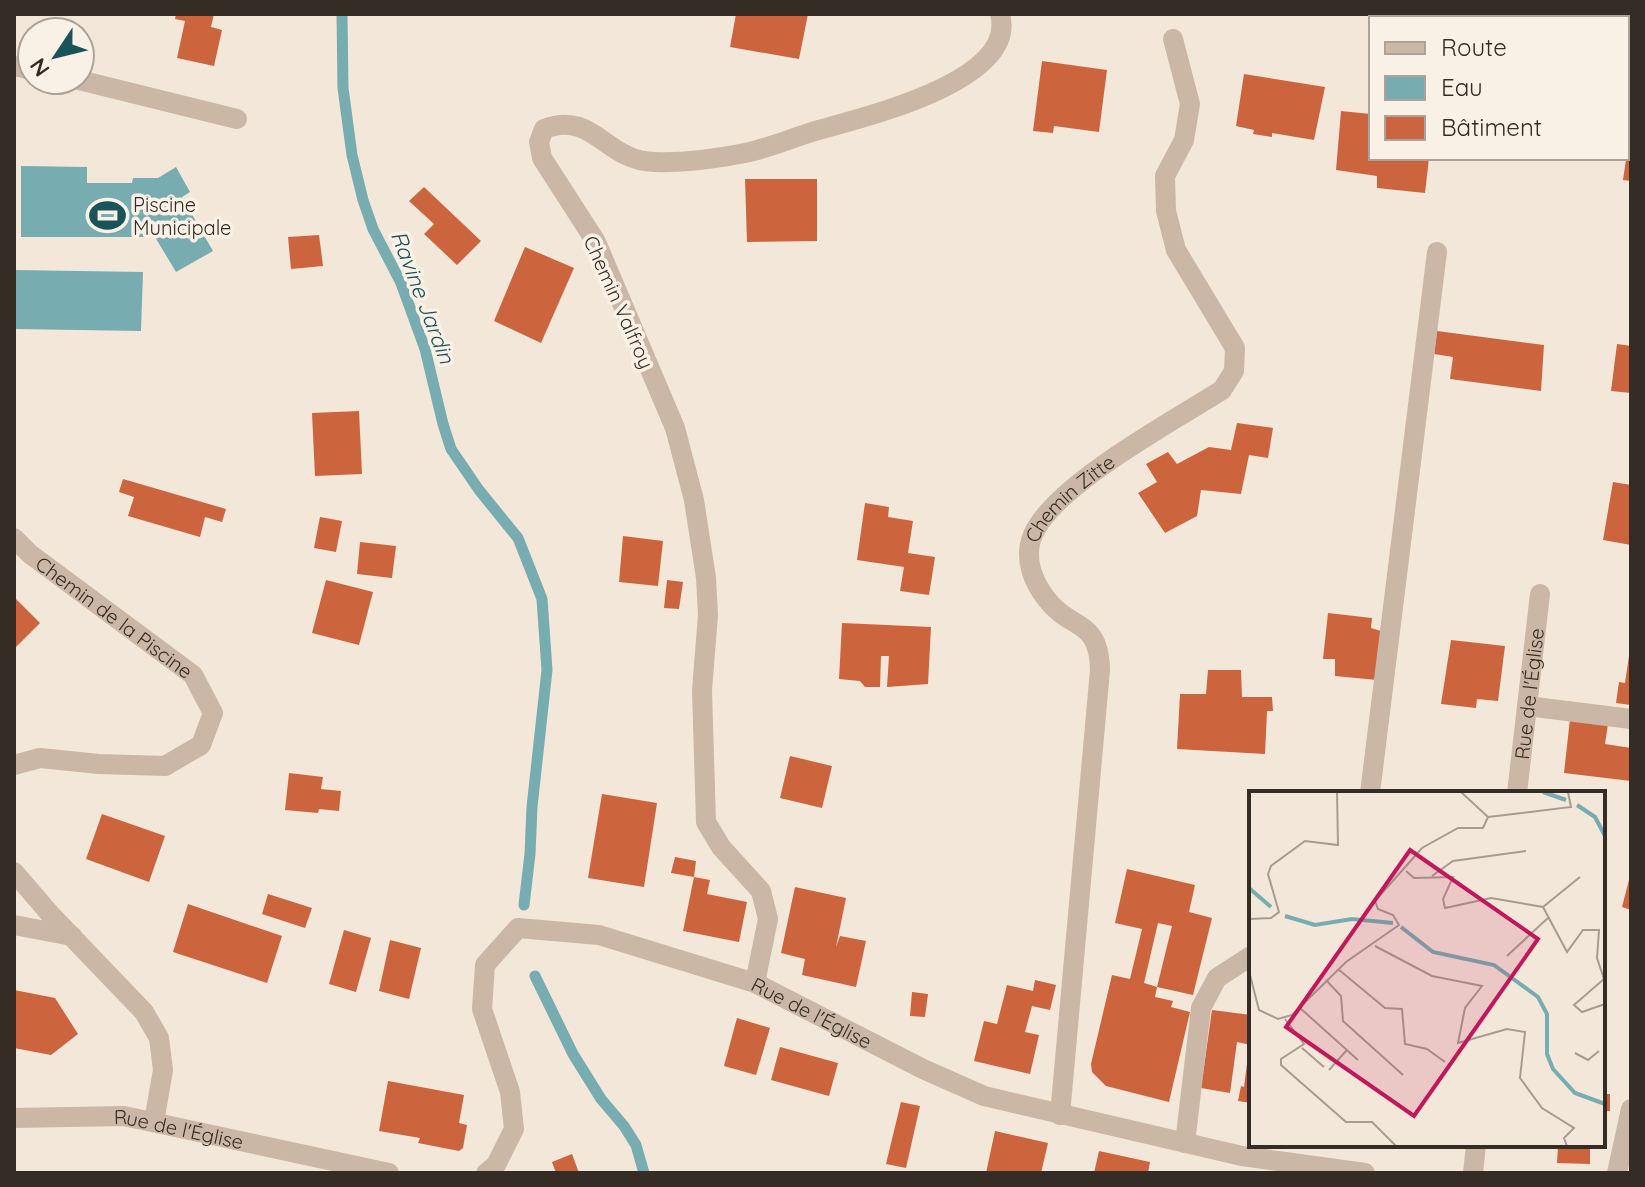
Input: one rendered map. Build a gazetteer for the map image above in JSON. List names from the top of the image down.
{
  "streets": {
    "street": [
      "Chemin Valfroy",
      "Chemin Zitte",
      "Chemin de la Piscine",
      "Rue de l'Église"
    ]
  },
  "crossings": [
    ["Chemin Valfroy", "Rue de l'Église"],
    ["Chemin Zitte", "Rue de l'Église"]
  ],
  "water": ["Ravine Jardin"],
  "places": {
    "sports": ["Piscine Municipale"]
  },
  "legend": ["Route", "Eau", "Bâtiment"],
  "north": "bottom left"
}
